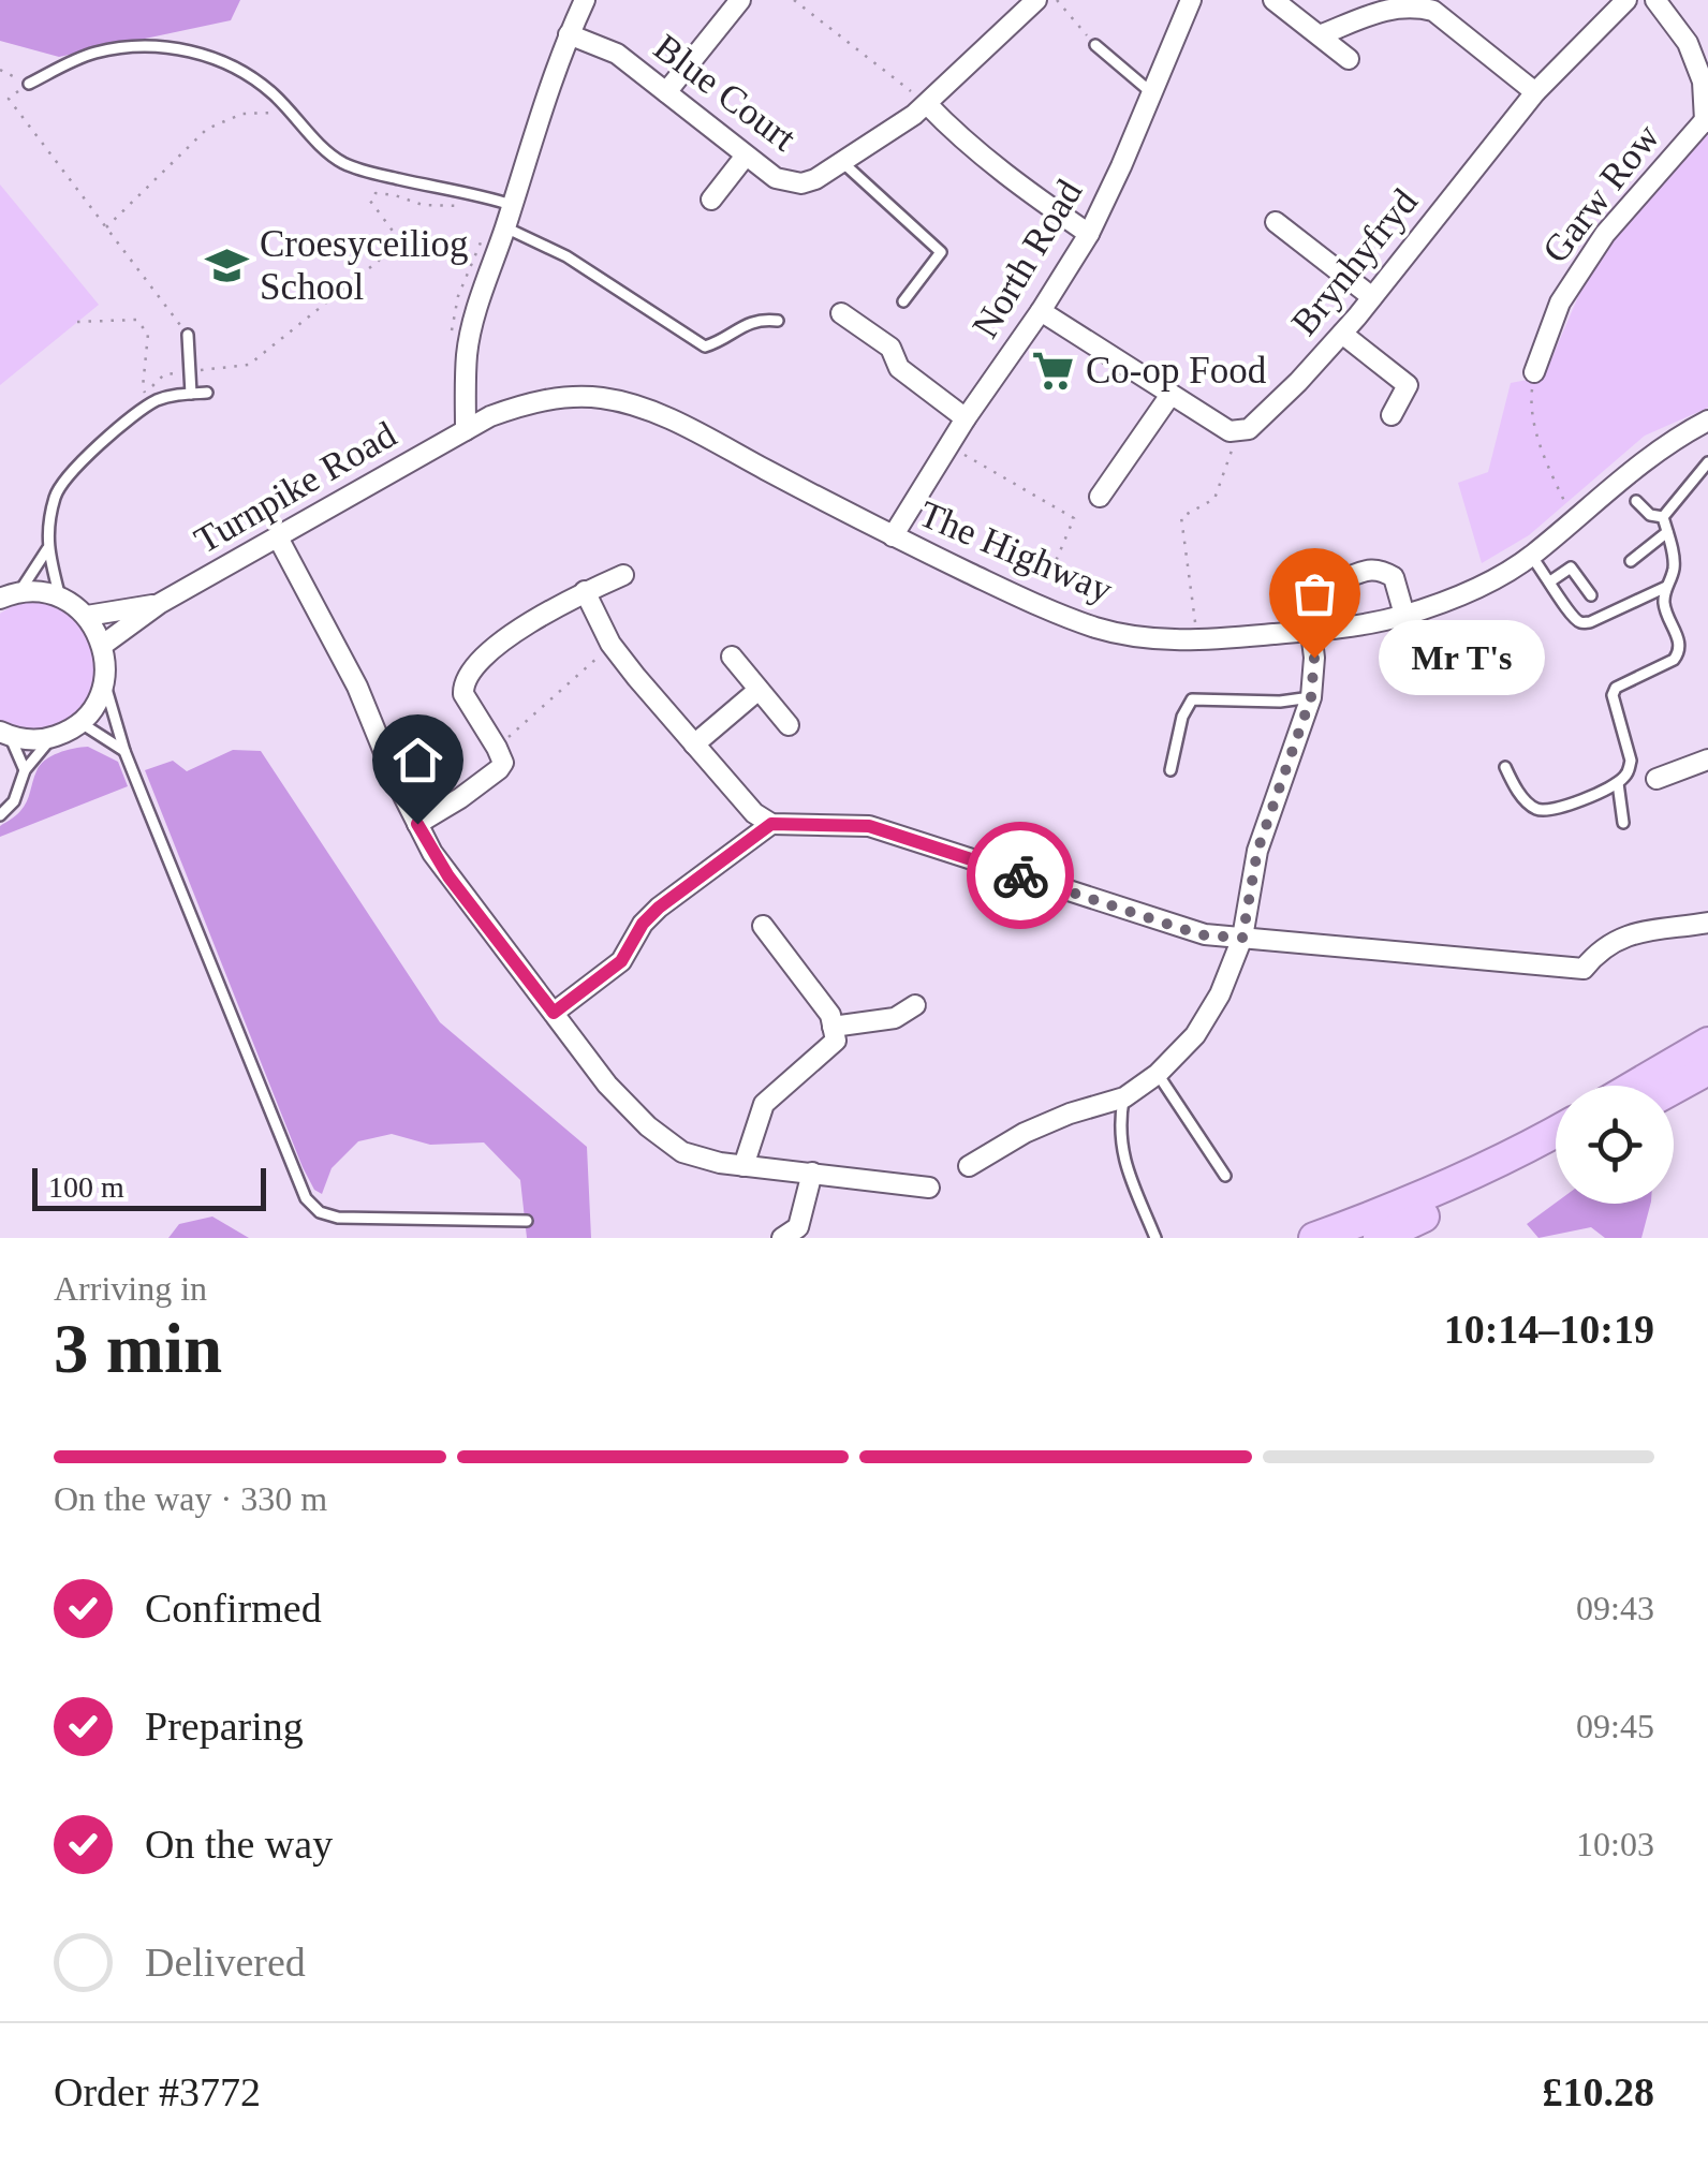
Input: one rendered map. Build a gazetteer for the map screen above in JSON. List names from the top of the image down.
{
  "streets": {
    "street": [
      "Blue Court",
      "Garw Row",
      "North Road",
      "Brynhyfryd",
      "Turnpike Road",
      "The Highway"
    ]
  },
  "crossings": [
    ["North Road", "The Highway"],
    ["Turnpike Road", "The Highway"]
  ],
  "places": {
    "school or university": ["Croesyceiliog School"],
    "supermarket": ["Co-op Food"],
    "other": ["Mr T's"]
  },
  "scale_bar": "100 m",
  "page": {
    "bubble": "Mr T's",
    "scale": "100 m",
    "heading": ["3 min", "Arriving in", "10:14–10:19"],
    "panel": ["Order #3772", "£10.28"],
    "bar": "On the way · 330 m",
    "list": [
      ["Confirmed", "09:43"],
      ["Preparing", "09:45"],
      ["On the way", "10:03"],
      "Delivered"
    ]
  }
}
